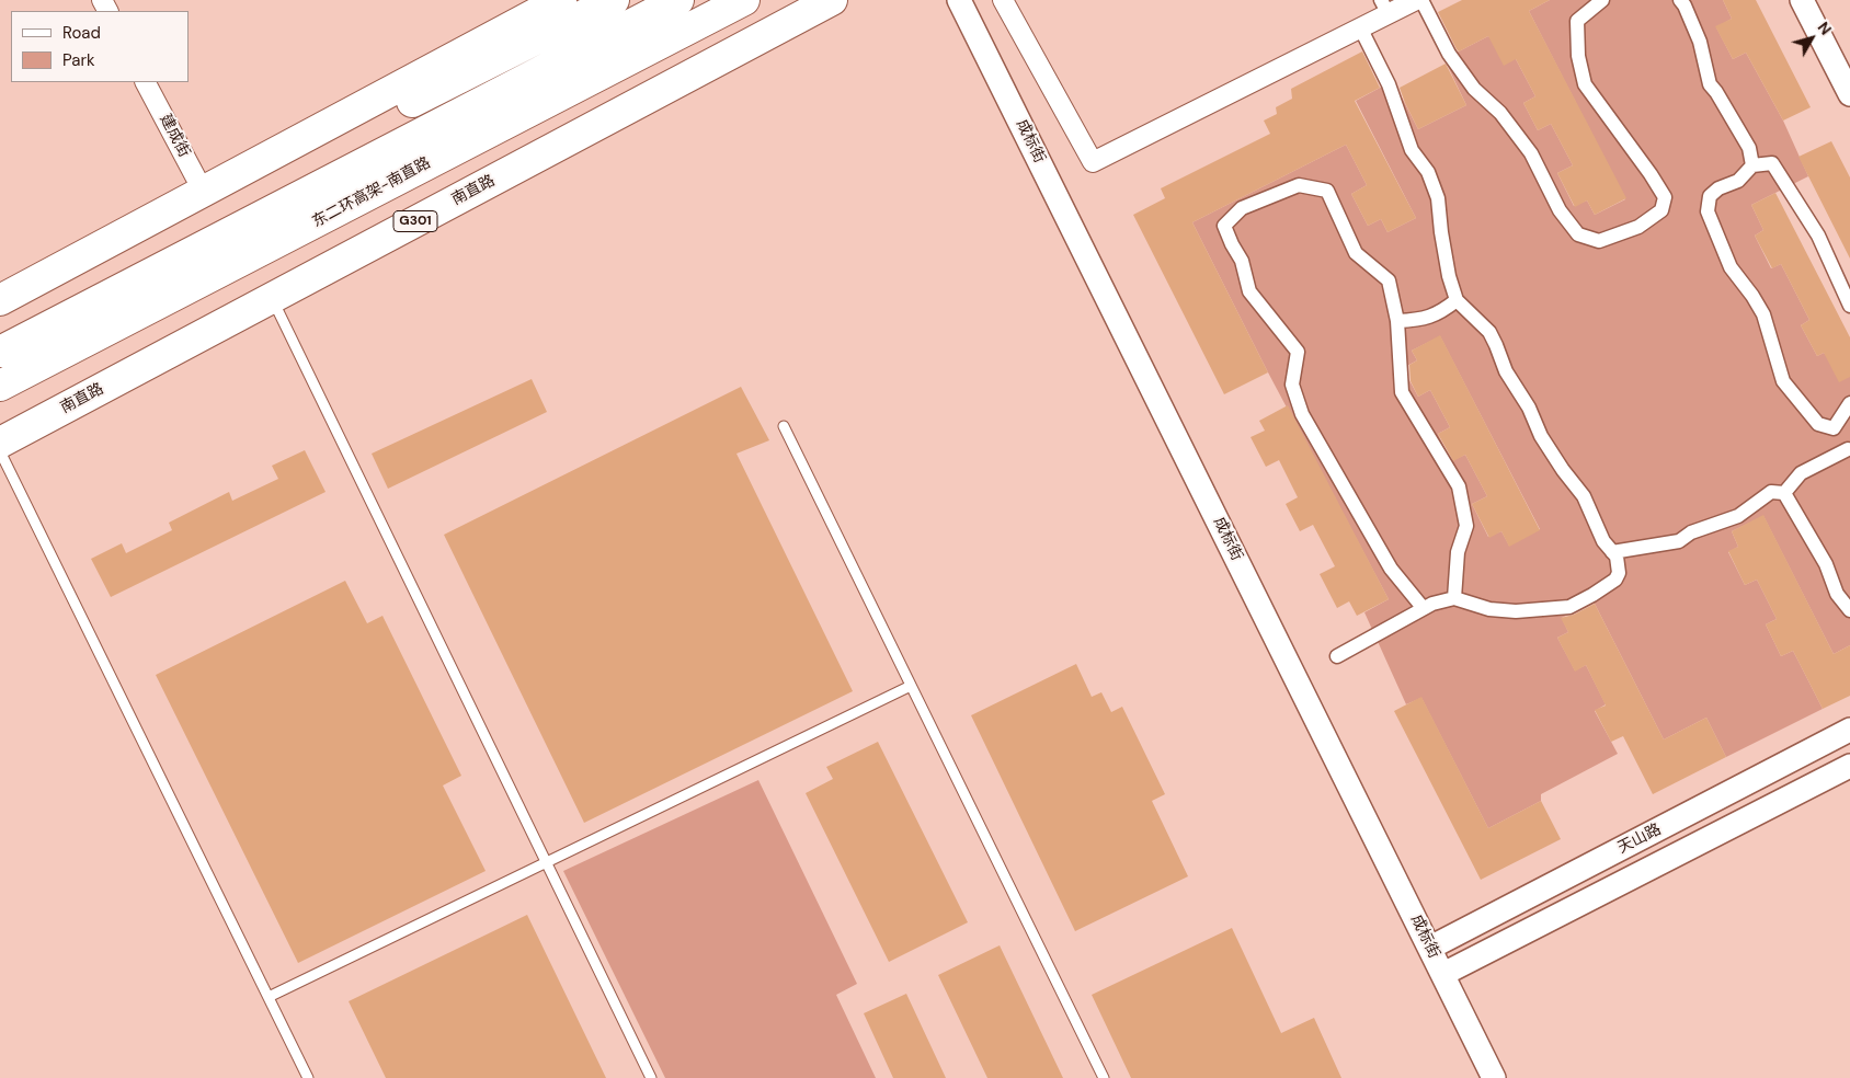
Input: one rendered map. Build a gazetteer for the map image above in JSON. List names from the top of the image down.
{
  "streets": {
    "highway": ["南直路", "东二环高架-南直路", "G301"],
    "street": ["建成街", "成标街", "天山路"]
  },
  "crossings": [
    ["成标街", "天山路"]
  ],
  "legend": ["Road", "Park"],
  "north": "top right"
}
